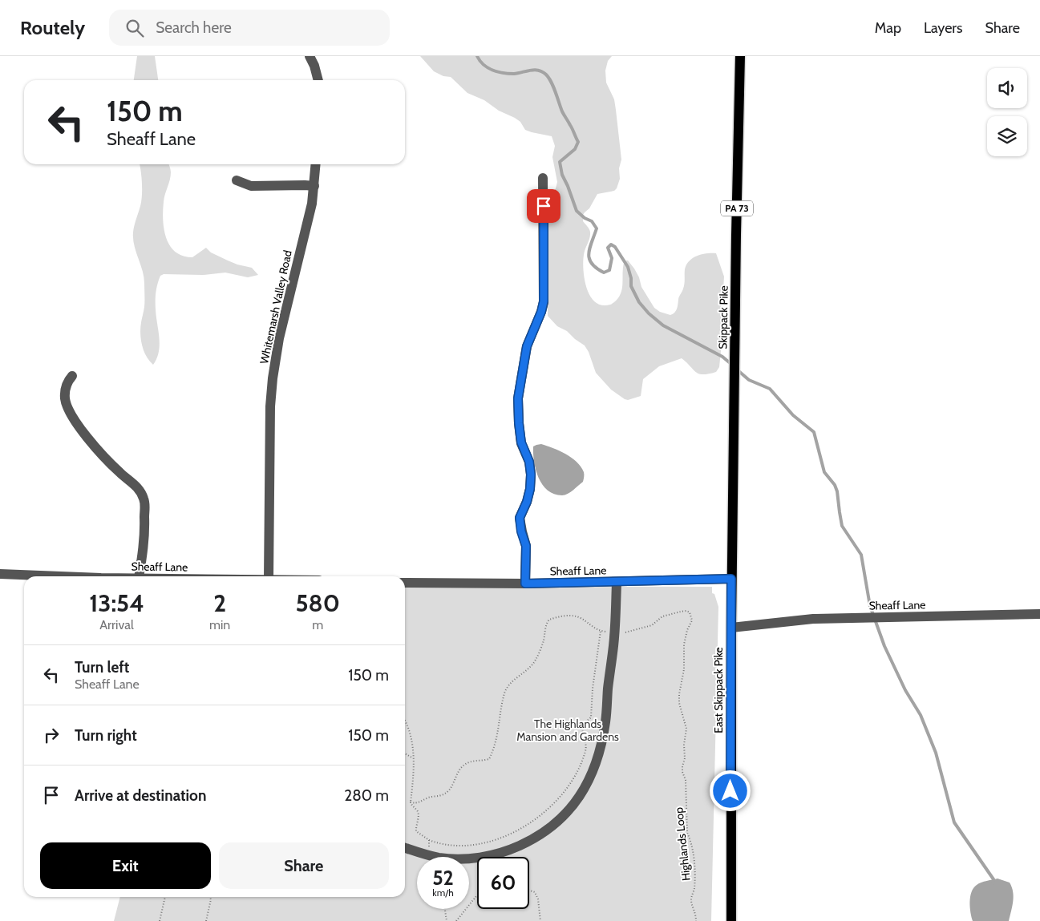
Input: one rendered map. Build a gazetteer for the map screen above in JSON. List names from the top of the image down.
{
  "streets": {
    "main road": ["PA 73", "Skippack Pike", "East Skippack Pike"],
    "street": ["Whitemarsh Valley Road", "Sheaff Lane"],
    "path": ["Highlands Loop"]
  },
  "crossings": [
    ["Skippack Pike", "Sheaff Lane"],
    ["Skippack Pike", "East Skippack Pike"],
    ["Sheaff Lane", "East Skippack Pike"]
  ],
  "parks": ["The Highlands Mansion and Gardens"],
  "page": {
    "header": "Routely",
    "search": "Search here",
    "nav": ["Map", "Layers", "Share"],
    "turn": ["150 m", "Sheaff Lane"],
    "eta": [
      "13:54",
      "Arrival",
      "2",
      "min",
      "580",
      "m"
    ],
    "list": [
      {
        "name": "Turn left",
        "note": "Sheaff Lane",
        "value": "150 m"
      },
      {
        "name": "Turn right",
        "value": "150 m"
      },
      {
        "name": "Arrive at destination",
        "value": "280 m"
      }
    ],
    "buttons": ["Exit", "Share"],
    "speed": "52 km/h",
    "limit": "60"
  }
}
